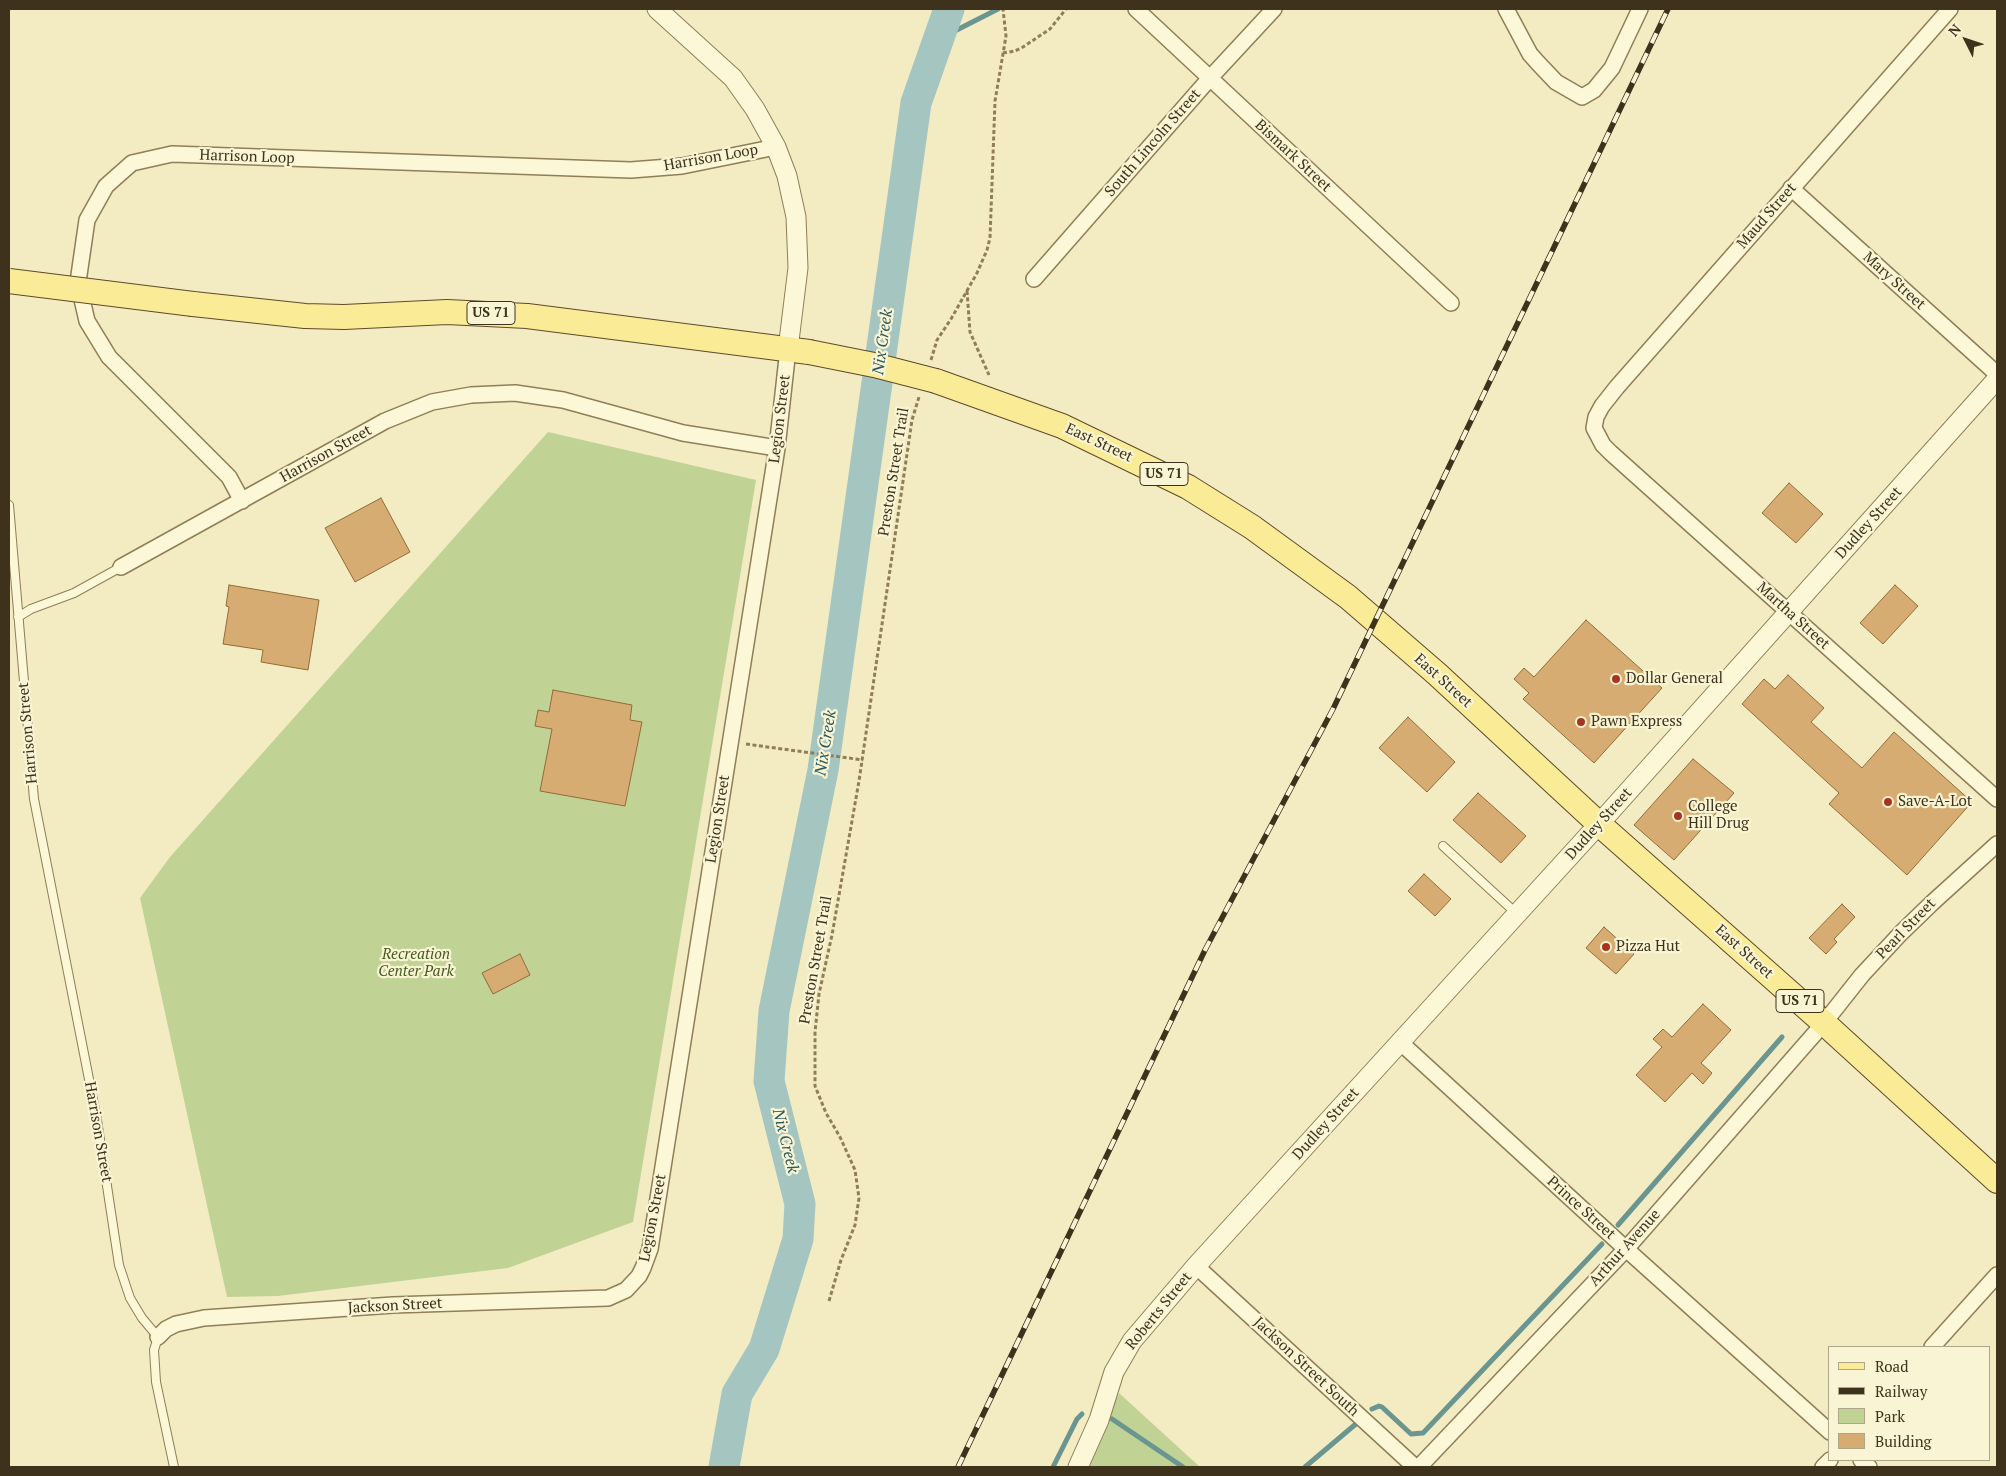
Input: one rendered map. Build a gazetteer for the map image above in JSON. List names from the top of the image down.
{
  "streets": {
    "main road": ["US 71", "East Street"],
    "street": [
      "South Lincoln Street",
      "Bismark Street",
      "Harrison Loop",
      "Maud Street",
      "Mary Street",
      "Legion Street",
      "Harrison Street",
      "Dudley Street",
      "Martha Street",
      "Pearl Street",
      "Prince Street",
      "Arthur Avenue",
      "Jackson Street",
      "Roberts Street",
      "Jackson Street South"
    ],
    "path": ["Preston Street Trail"]
  },
  "crossings": [
    ["South Lincoln Street", "Bismark Street"],
    ["Harrison Loop", "Harrison Street"],
    ["Maud Street", "Mary Street"],
    ["Maud Street", "Martha Street"],
    ["US 71", "Legion Street"],
    ["US 71", "East Street"],
    ["Legion Street", "East Street"],
    ["Legion Street", "Harrison Street"],
    ["Legion Street", "Jackson Street"],
    ["East Street", "Preston Street Trail"],
    ["East Street", "Dudley Street"],
    ["East Street", "Pearl Street"],
    ["East Street", "Arthur Avenue"],
    ["Harrison Street", "Jackson Street"],
    ["Dudley Street", "Martha Street"],
    ["Dudley Street", "Prince Street"],
    ["Dudley Street", "Roberts Street"],
    ["Dudley Street", "Jackson Street South"],
    ["Pearl Street", "Arthur Avenue"],
    ["Prince Street", "Arthur Avenue"],
    ["Arthur Avenue", "Jackson Street South"],
    ["Roberts Street", "Jackson Street South"]
  ],
  "water": ["Nix Creek"],
  "parks": ["Recreation Center Park"],
  "places": [
    "Dollar General",
    "Pawn Express",
    "Save-A-Lot",
    "College Hill Drug",
    "Pizza Hut"
  ],
  "legend": [
    "Road",
    "Railway",
    "Park",
    "Building"
  ],
  "north": "top left"
}
